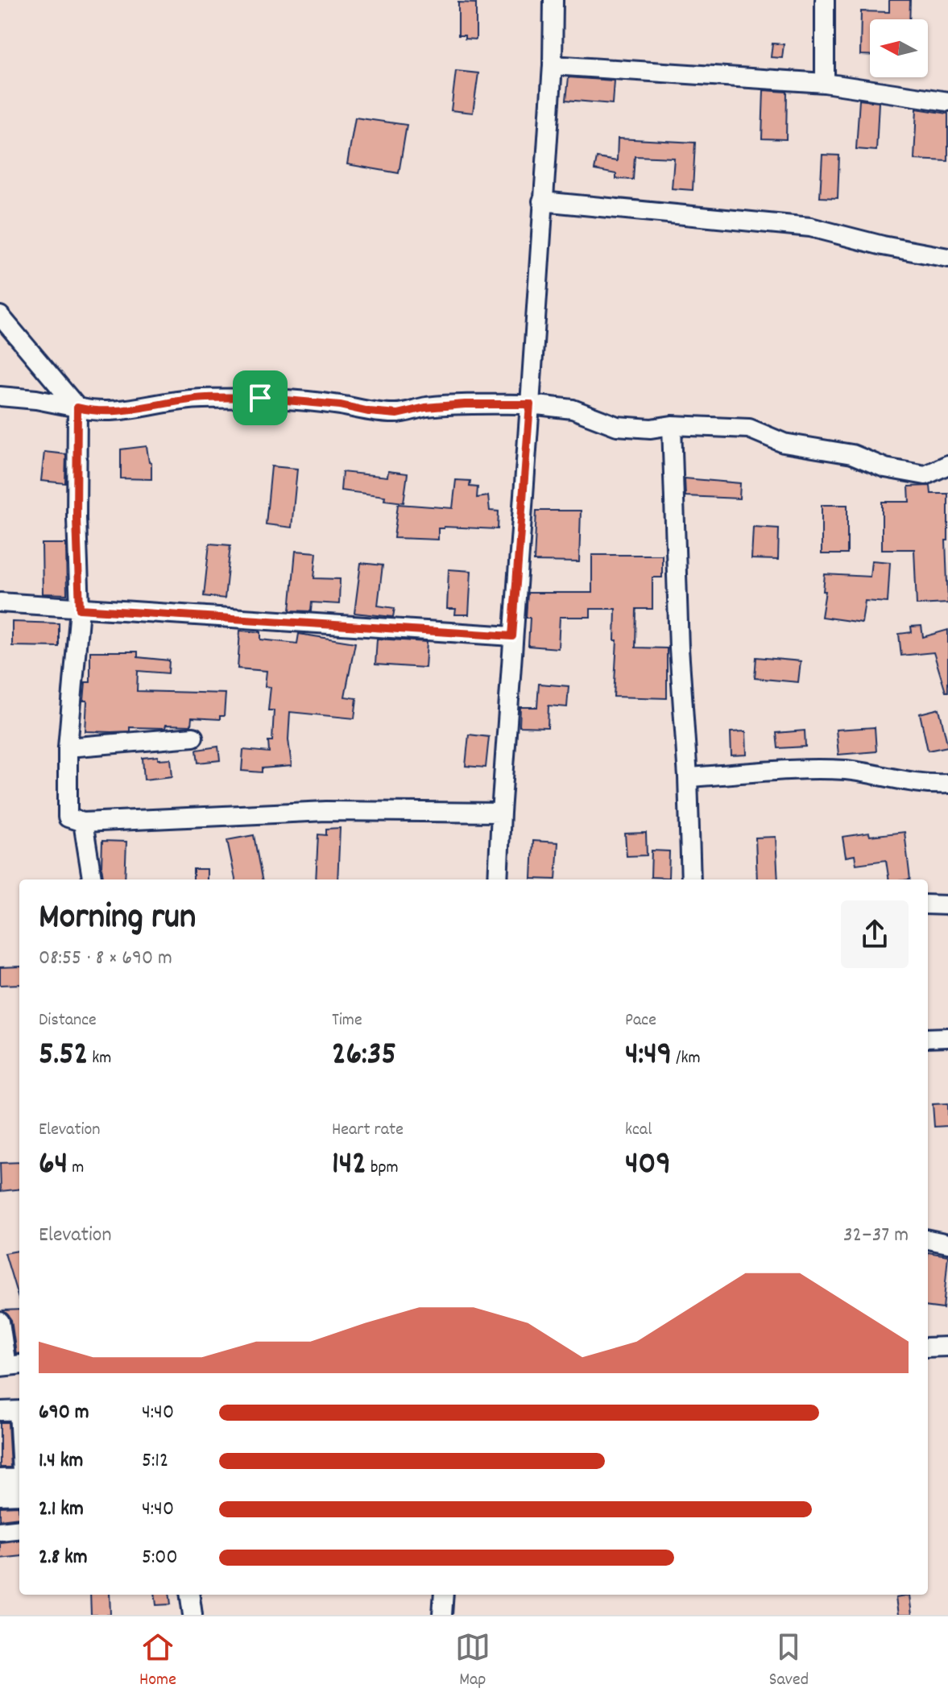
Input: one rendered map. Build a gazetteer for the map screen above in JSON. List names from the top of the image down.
{
  "north": "left",
  "page": {
    "heading": ["Morning run", "08:55 · 8 × 690 m"],
    "stats": [
      ["Distance", "5.52 km"],
      ["Time", "26:35"],
      ["Pace", "4:49 /km"],
      ["Elevation", "64 m"],
      ["Heart rate", "142 bpm"],
      ["kcal", "409"]
    ],
    "chart": ["Elevation", "32–37 m"],
    "list": [
      {
        "name": "690 m",
        "note": "4:40"
      },
      {
        "name": "1.4 km",
        "note": "5:12"
      },
      {
        "name": "2.1 km",
        "note": "4:40"
      },
      {
        "name": "2.8 km",
        "note": "5:00"
      }
    ],
    "tabs": ["Home", "Map", "Saved"]
  }
}
